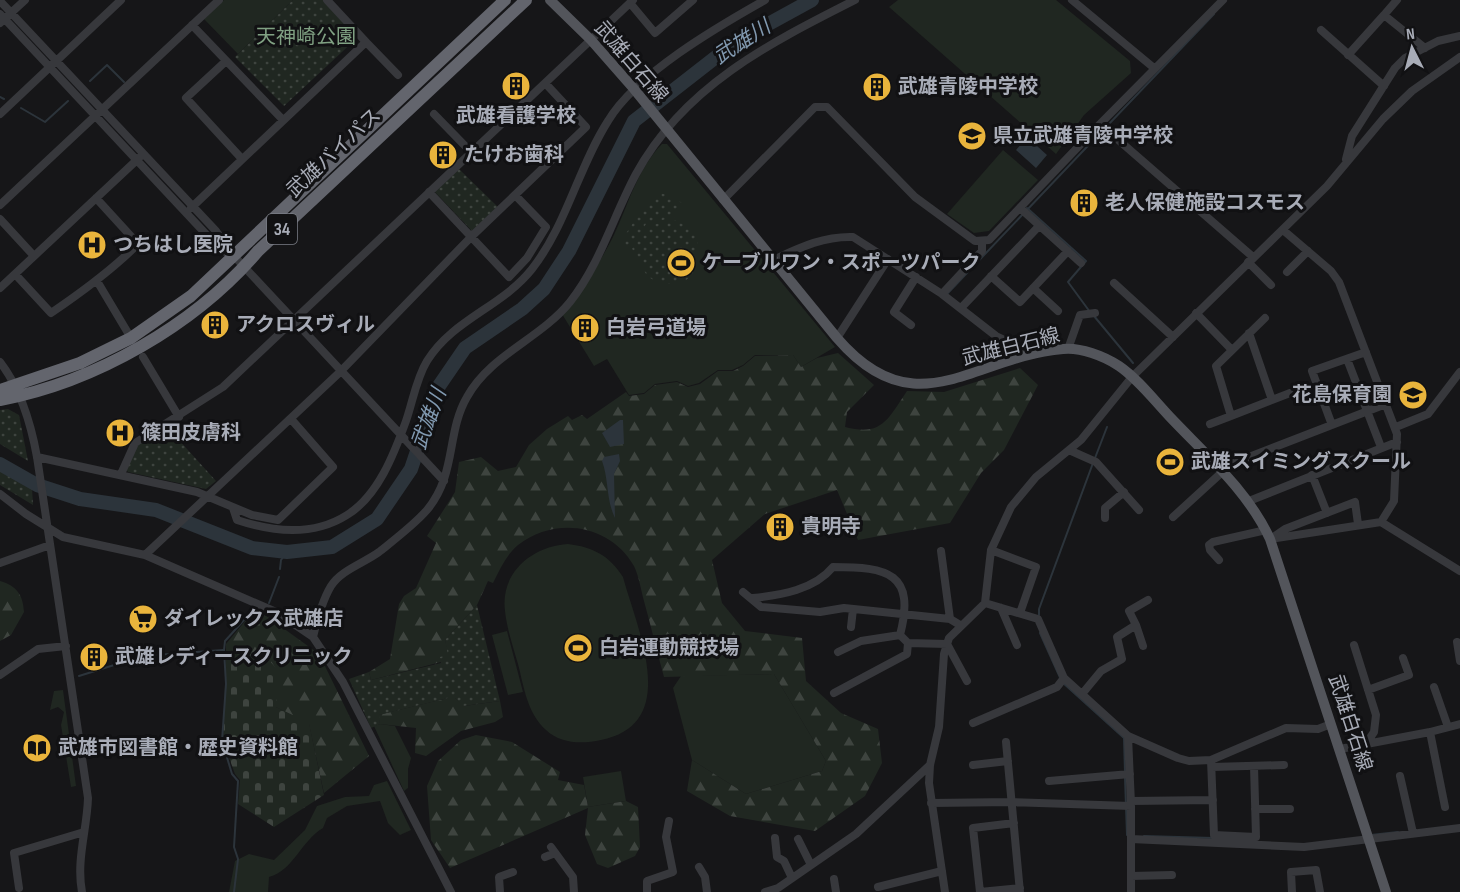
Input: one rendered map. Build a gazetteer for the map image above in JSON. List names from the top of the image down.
{
  "streets": {
    "highway": ["武雄バイパス", "34"],
    "main road": ["武雄白石線"]
  },
  "water": ["武雄川"],
  "parks": ["天神崎公園"],
  "places": {
    "building": [
      "武雄看護学校",
      "武雄青陵中学校",
      "たけお歯科",
      "老人保健施設コスモス",
      "アクロスヴィル",
      "白岩弓道場",
      "貴明寺",
      "武雄レディースクリニック"
    ],
    "school or university": ["県立武雄青陵中学校", "花島保育園"],
    "hospital": ["つちはし医院", "篠田皮膚科"],
    "sports": ["ケーブルワン・スポーツパーク", "武雄スイミングスクール", "白岩運動競技場"],
    "supermarket": ["ダイレックス武雄店"],
    "library": ["武雄市図書館・歴史資料館"]
  },
  "north": "top"
}
